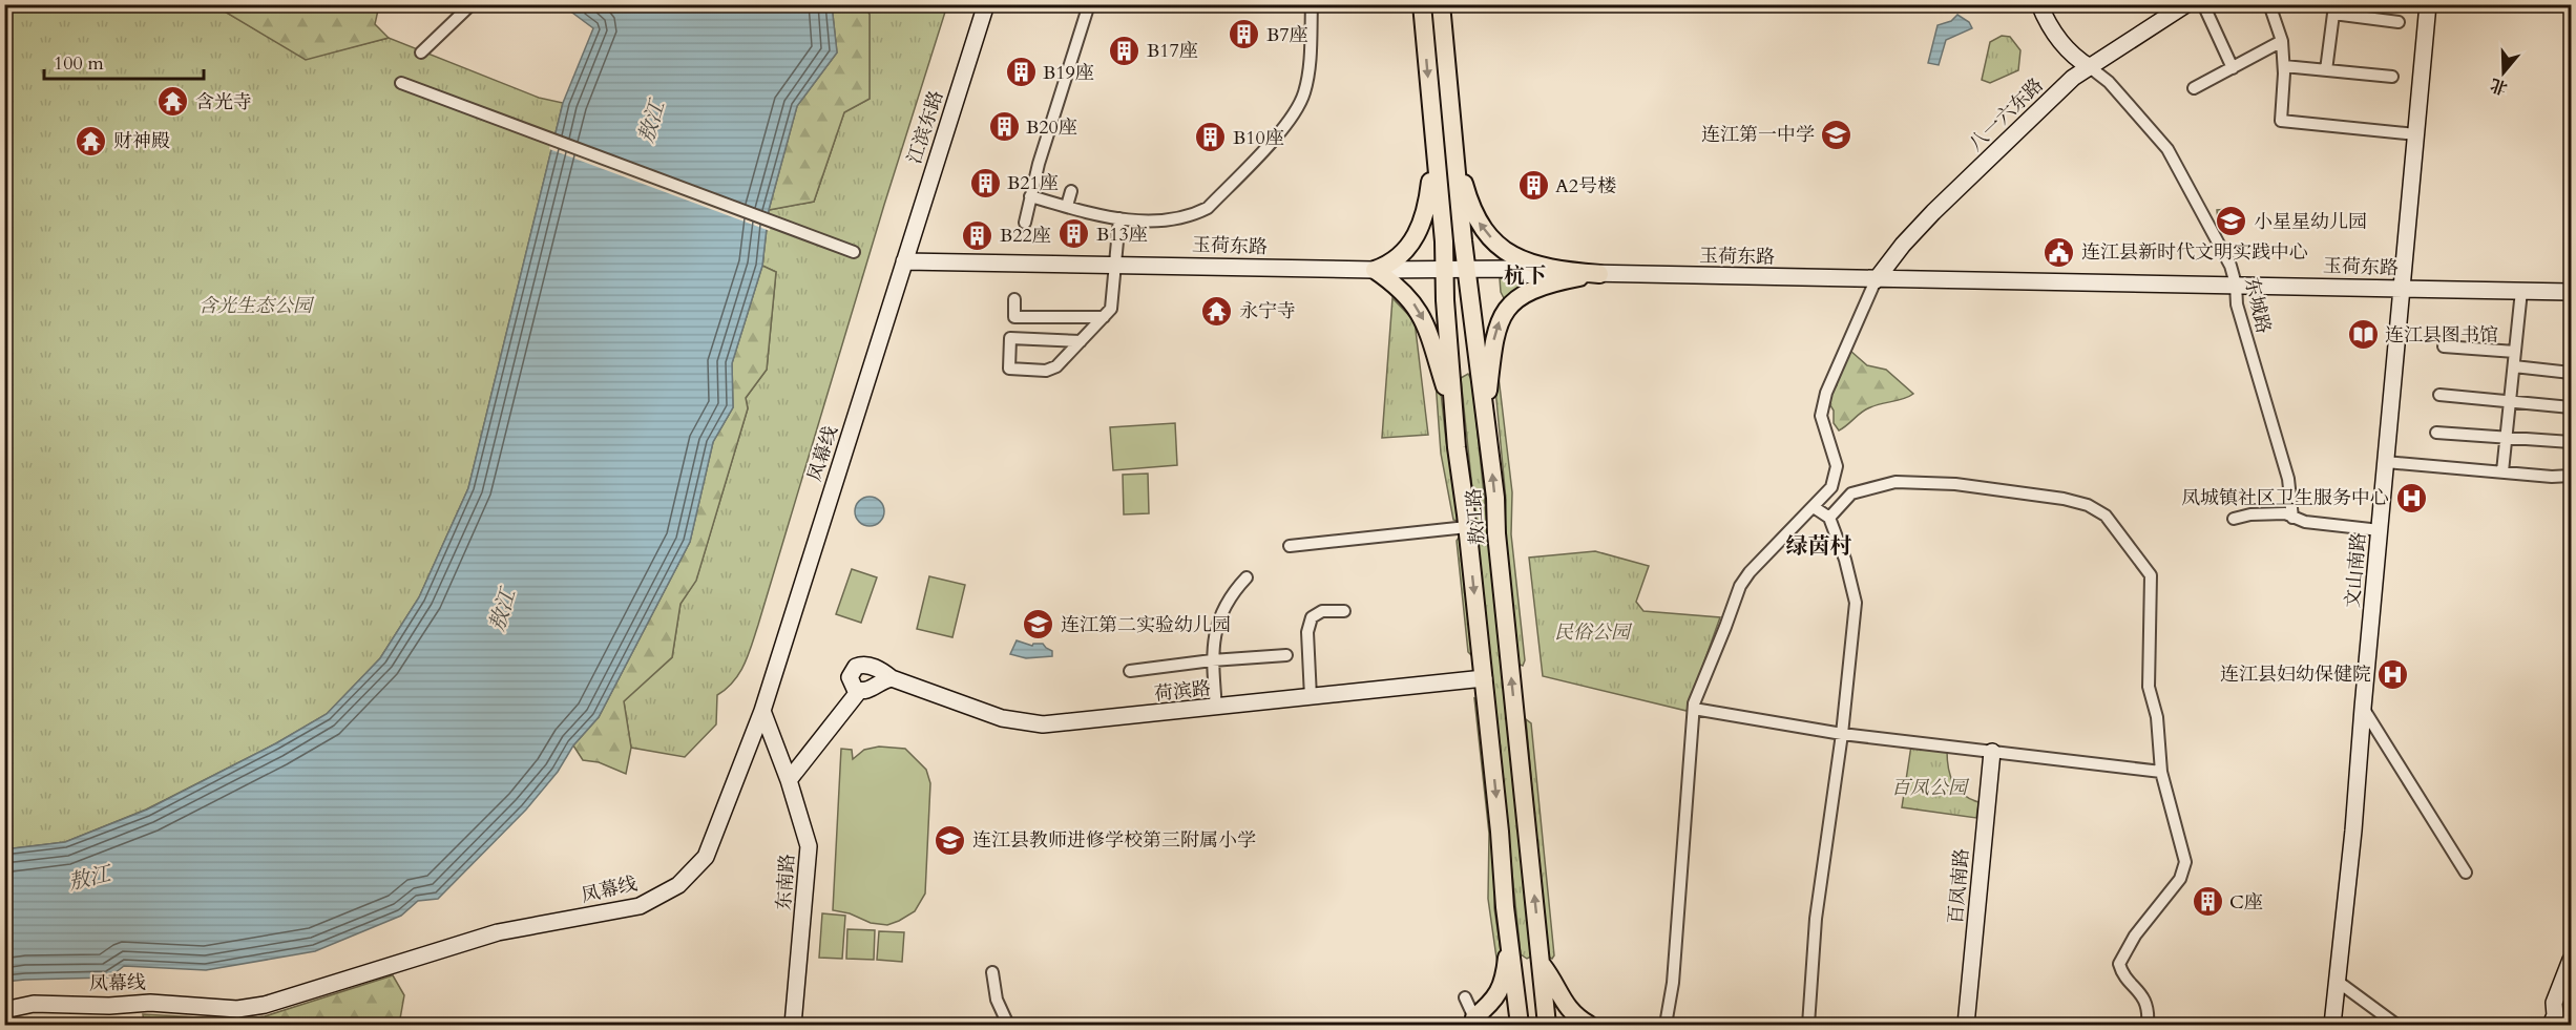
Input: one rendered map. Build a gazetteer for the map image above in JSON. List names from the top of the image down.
{
  "streets": {
    "main road": [
      "八一六东路",
      "江滨东路",
      "玉荷东路",
      "凤幕线",
      "敖江路",
      "文山南路",
      "荷滨路",
      "东南路",
      "百凤南路"
    ],
    "street": ["东城路"]
  },
  "crossings": [
    ["八一六东路", "玉荷东路"],
    ["八一六东路", "东城路"],
    ["江滨东路", "玉荷东路"],
    ["江滨东路", "凤幕线"],
    ["玉荷东路", "东城路"],
    ["玉荷东路", "凤幕线"],
    ["玉荷东路", "敖江路"],
    ["玉荷东路", "文山南路"],
    ["凤幕线", "东南路"],
    ["敖江路", "荷滨路"]
  ],
  "districts": ["杭下", "绿茵村"],
  "water": ["敖江"],
  "parks": ["含光生态公园", "民俗公园", "百凤公园"],
  "places": {
    "building": [
      "B7座",
      "B17座",
      "B19座",
      "B20座",
      "B10座",
      "B21座",
      "A2号楼",
      "B13座",
      "B22座",
      "C座"
    ],
    "temple": ["含光寺", "财神殿", "永宁寺"],
    "school or university": [
      "连江第一中学",
      "小星星幼儿园",
      "连江第二实验幼儿园",
      "连江县教师进修学校第三附属小学"
    ],
    "public building": ["连江县新时代文明实践中心"],
    "library": ["连江县图书馆"],
    "hospital": ["凤城镇社区卫生服务中心", "连江县妇幼保健院"]
  },
  "scale_bar": "100 m",
  "north": "bottom"
}
